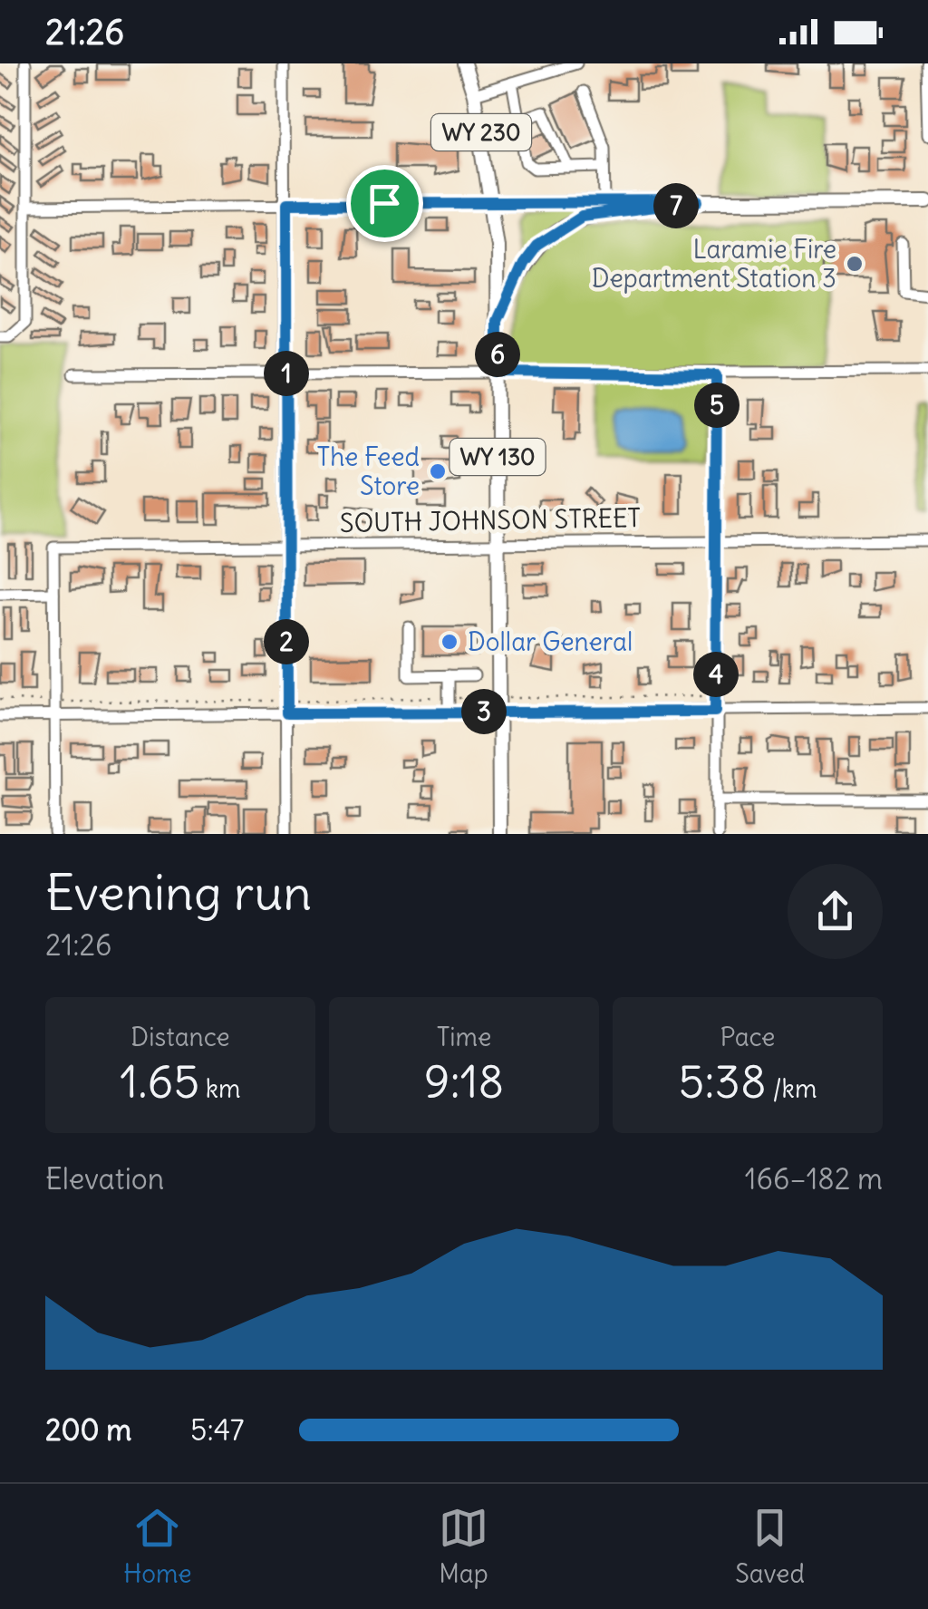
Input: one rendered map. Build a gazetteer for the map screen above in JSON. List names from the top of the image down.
{
  "streets": {
    "main road": ["WY 230", "WY 130"],
    "street": ["SOUTH JOHNSON STREET"]
  },
  "crossings": [
    ["WY 230", "WY 130"],
    ["WY 130", "SOUTH JOHNSON STREET"]
  ],
  "places": ["Laramie Fire Department Station 3", "The Feed Store", "Dollar General"],
  "page": {
    "status": "21:26",
    "pins": [
      "7",
      "6",
      "1",
      "5",
      "2",
      "4",
      "3"
    ],
    "heading": ["Evening run", "21:26"],
    "stats": [
      ["Distance", "1.65 km"],
      ["Time", "9:18"],
      ["Pace", "5:38 /km"]
    ],
    "chart": ["Elevation", "166–182 m"],
    "list": [
      {
        "name": "200 m",
        "note": "5:47"
      }
    ],
    "tabs": ["Home", "Map", "Saved"]
  }
}
